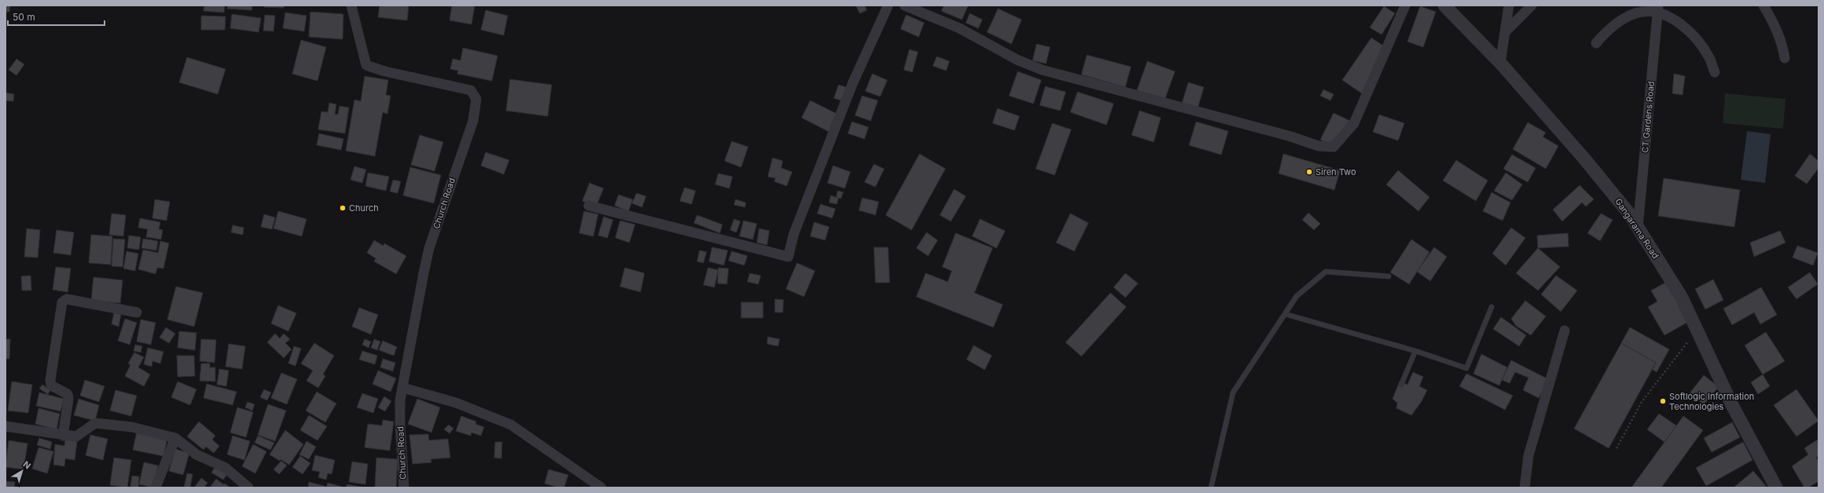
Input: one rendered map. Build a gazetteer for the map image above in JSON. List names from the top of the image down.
{
  "streets": {
    "street": ["CT Gardens Road", "Church Road", "Gangarama Road"]
  },
  "crossings": [
    ["CT Gardens Road", "Gangarama Road"]
  ],
  "places": ["Siren Two", "Church", "Softlogic Information Technologies"],
  "scale_bar": "50 m",
  "north": "top right"
}
